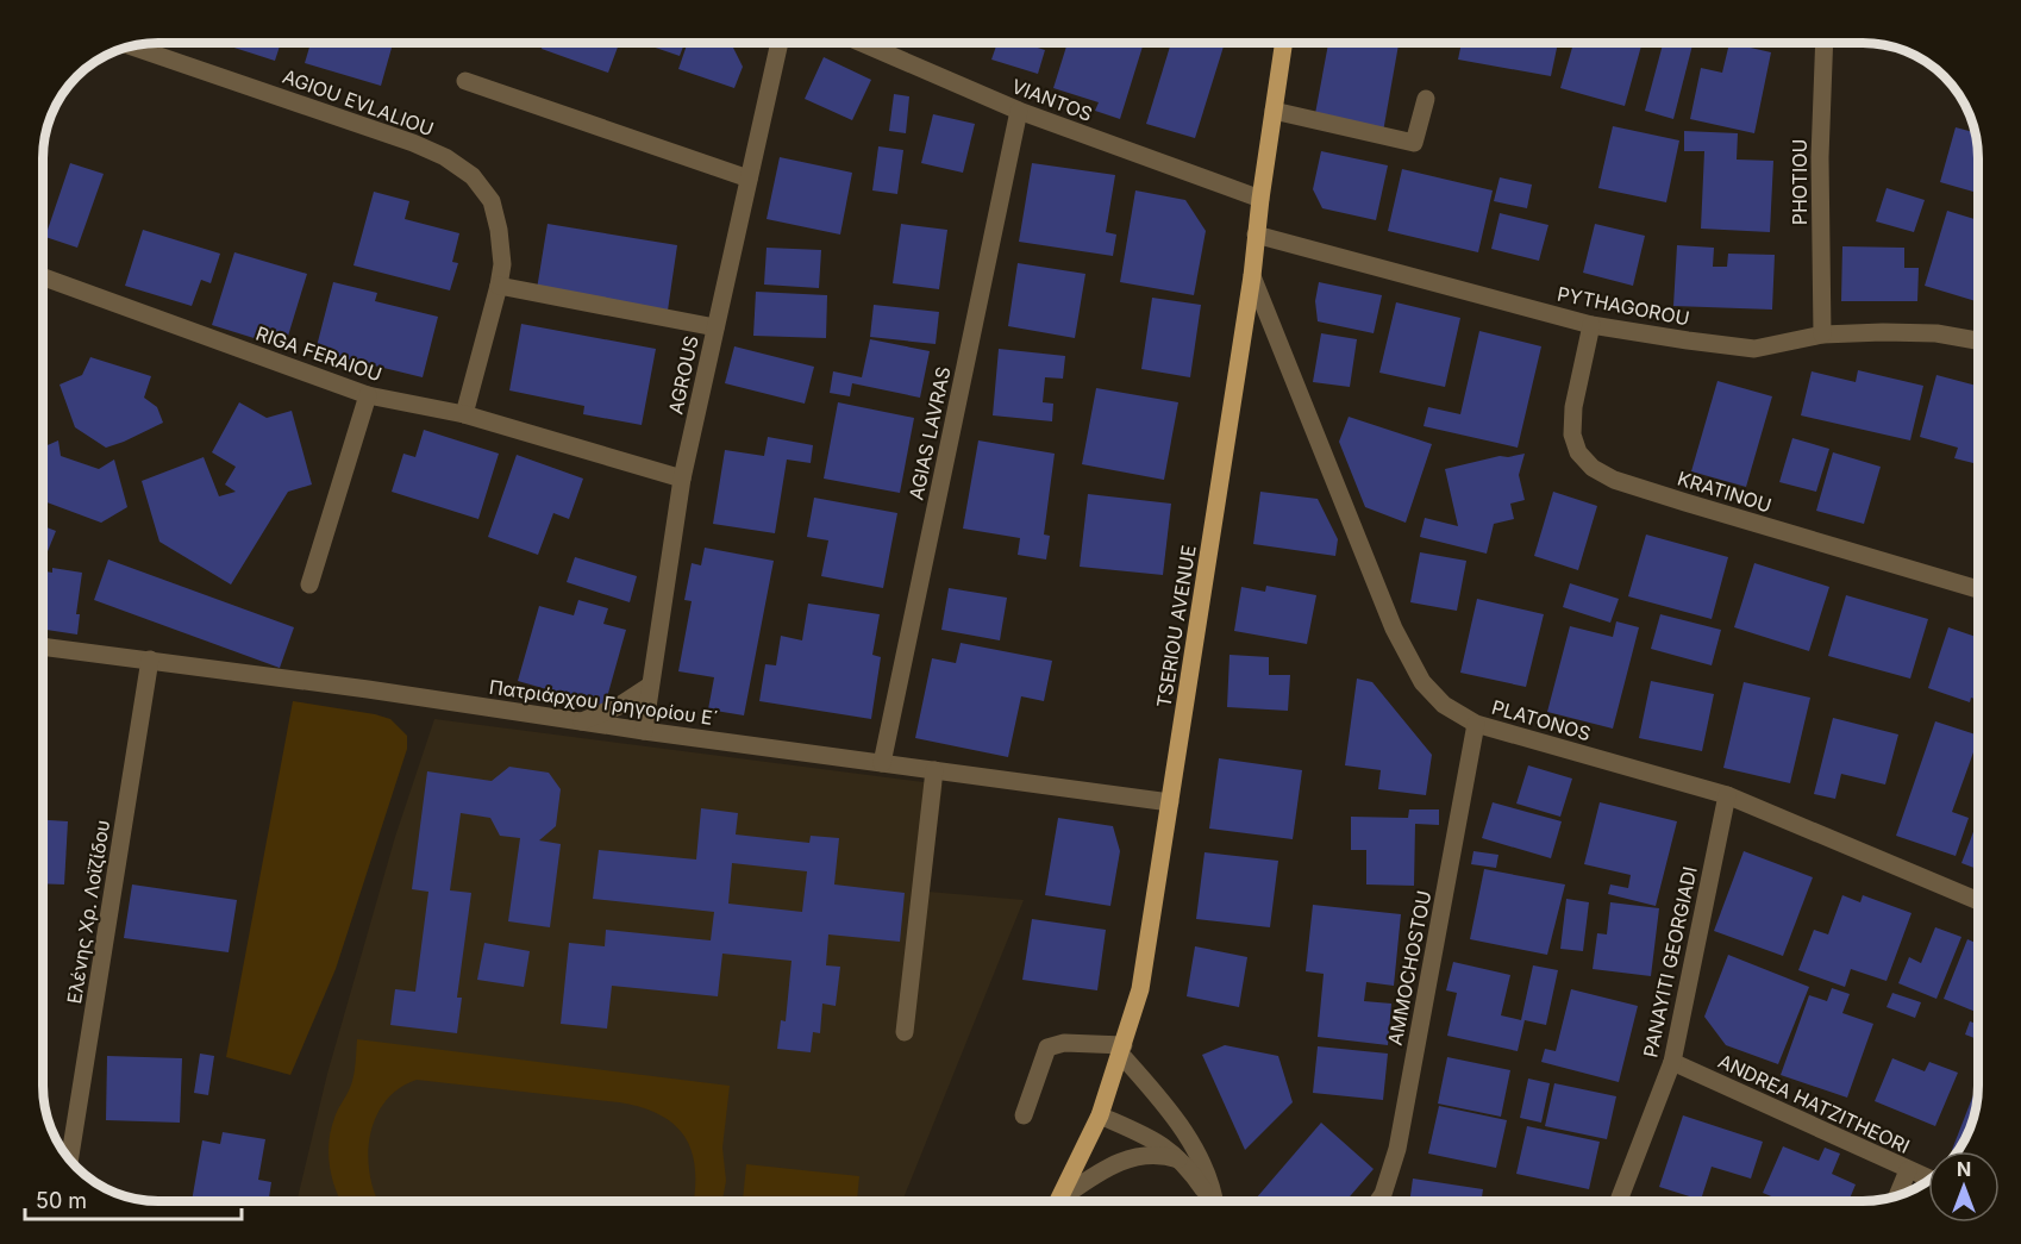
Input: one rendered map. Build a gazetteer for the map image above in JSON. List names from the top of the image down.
{
  "streets": {
    "main road": ["TSERIOU AVENUE"],
    "street": [
      "VIANTOS",
      "AGIOU EVLALIOU",
      "PHOTIOU",
      "PYTHAGOROU",
      "RIGA FERAIOU",
      "AGROUS",
      "AGIAS LAVRAS",
      "KRATINOU",
      "Πατριάρχου Γρηγορίου Ε΄",
      "PLATONOS",
      "Ελένης Χρ. Λοϊζίδου",
      "PANAYITI GEORGIADI",
      "AMMOCHOSTOU",
      "ANDREA HATZITHEORI"
    ]
  },
  "crossings": [
    ["VIANTOS", "AGIAS LAVRAS"],
    ["VIANTOS", "TSERIOU AVENUE"],
    ["AGIOU EVLALIOU", "RIGA FERAIOU"],
    ["PHOTIOU", "PYTHAGOROU"],
    ["PYTHAGOROU", "KRATINOU"],
    ["PYTHAGOROU", "TSERIOU AVENUE"],
    ["RIGA FERAIOU", "AGROUS"],
    ["AGROUS", "Πατριάρχου Γρηγορίου Ε΄"],
    ["AGIAS LAVRAS", "Πατριάρχου Γρηγορίου Ε΄"],
    ["TSERIOU AVENUE", "Πατριάρχου Γρηγορίου Ε΄"],
    ["TSERIOU AVENUE", "PLATONOS"],
    ["Πατριάρχου Γρηγορίου Ε΄", "Ελένης Χρ. Λοϊζίδου"],
    ["PLATONOS", "PANAYITI GEORGIADI"],
    ["PLATONOS", "AMMOCHOSTOU"],
    ["PANAYITI GEORGIADI", "ANDREA HATZITHEORI"]
  ],
  "scale_bar": "50 m",
  "north": "top"
}
